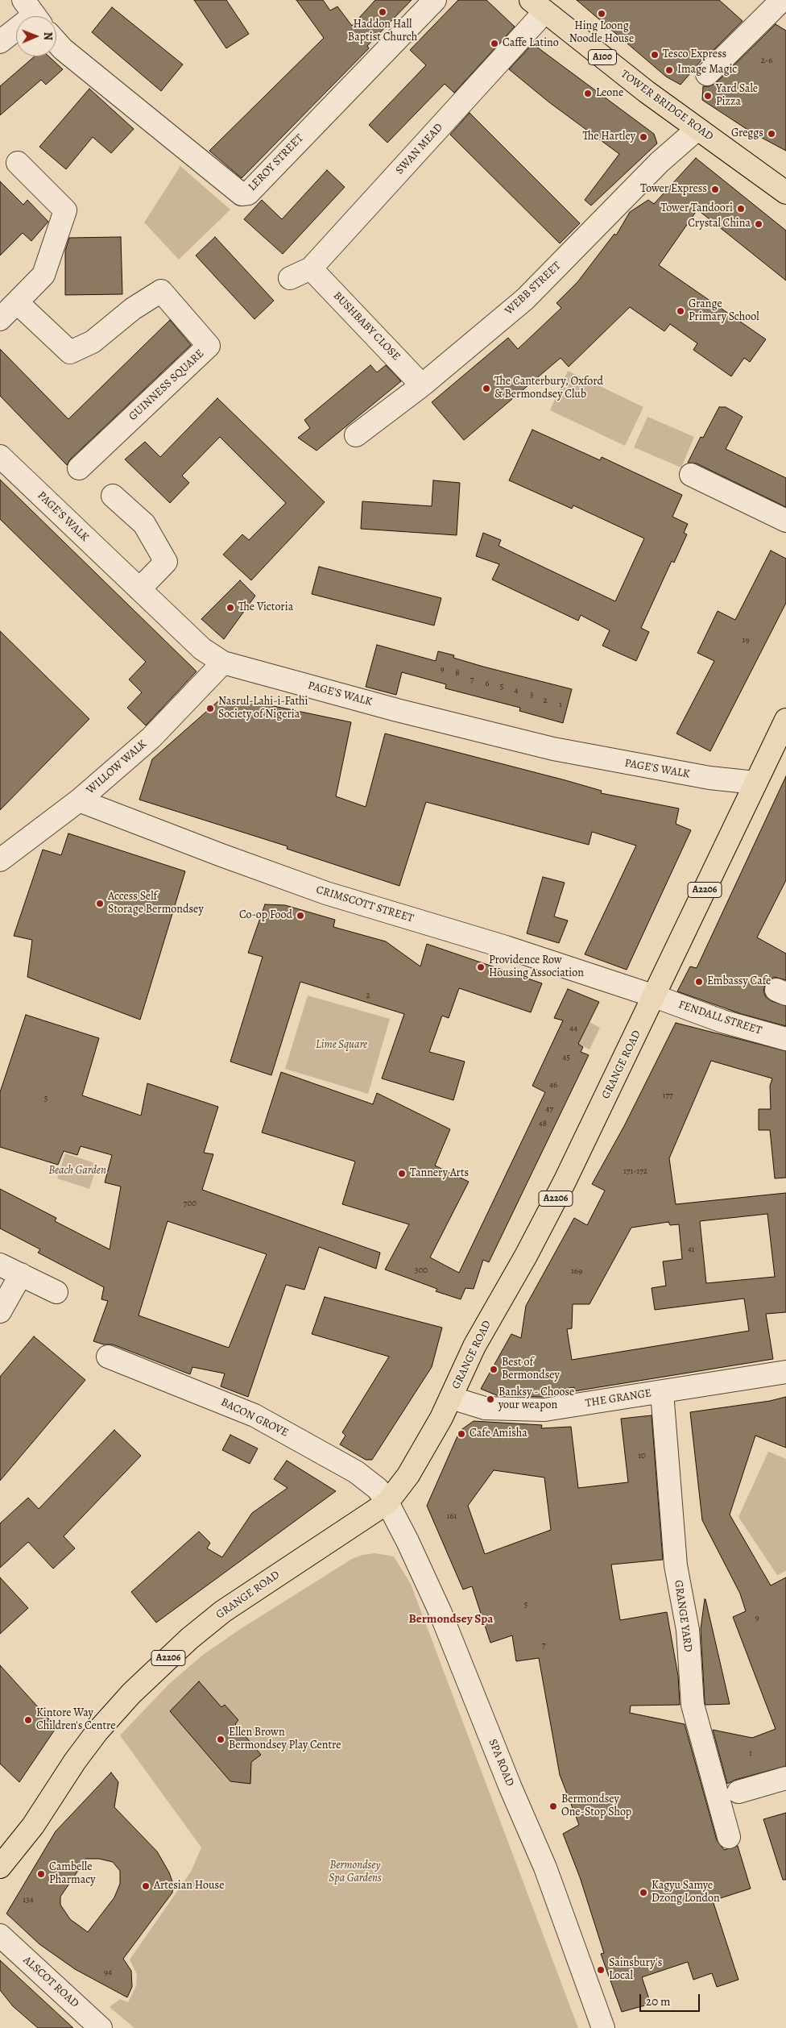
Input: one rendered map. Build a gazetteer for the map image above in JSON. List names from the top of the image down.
{
  "streets": {
    "main road": [
      "A100",
      "TOWER BRIDGE ROAD",
      "A2206",
      "GRANGE ROAD"
    ],
    "street": [
      "SWAN MEAD",
      "LEROY STREET",
      "WEBB STREET",
      "BUSHBABY CLOSE",
      "GUINNESS SQUARE",
      "PAGE'S WALK",
      "WILLOW WALK",
      "CRIMSCOTT STREET",
      "FENDALL STREET",
      "THE GRANGE",
      "BACON GROVE",
      "GRANGE YARD",
      "SPA ROAD",
      "ALSCOT ROAD"
    ]
  },
  "crossings": [
    ["TOWER BRIDGE ROAD", "SWAN MEAD"],
    ["TOWER BRIDGE ROAD", "WEBB STREET"],
    ["SWAN MEAD", "BUSHBABY CLOSE"],
    ["WEBB STREET", "BUSHBABY CLOSE"],
    ["PAGE'S WALK", "WILLOW WALK"],
    ["PAGE'S WALK", "GRANGE ROAD"],
    ["WILLOW WALK", "CRIMSCOTT STREET"],
    ["CRIMSCOTT STREET", "FENDALL STREET"],
    ["CRIMSCOTT STREET", "GRANGE ROAD"],
    ["FENDALL STREET", "GRANGE ROAD"],
    ["GRANGE ROAD", "THE GRANGE"],
    ["GRANGE ROAD", "BACON GROVE"],
    ["GRANGE ROAD", "SPA ROAD"],
    ["THE GRANGE", "GRANGE YARD"],
    ["BACON GROVE", "SPA ROAD"]
  ],
  "districts": ["Bermondsey Spa"],
  "parks": ["Lime Square", "Beach Garden", "Bermondsey Spa Gardens"],
  "places": [
    "Haddon Hall Baptist Church",
    "Hing Loong Noodle House",
    "Caffe Latino",
    "Tesco Express",
    "Image Magic",
    "Leone",
    "Yard Sale Pizza",
    "Greggs",
    "The Hartley",
    "Tower Express",
    "Tower Tandoori",
    "Crystal China",
    "Grange Primary School",
    "The Canterbury, Oxford & Bermondsey Club",
    "The Victoria",
    "Nasrul-Lahi-i-Fathi Society of Nigeria",
    "Access Self Storage Bermondsey",
    "Co-op Food",
    "Providence Row Housing Association",
    "Embassy Cafe",
    "Tannery Arts",
    "Best of Bermondsey",
    "Banksy - Choose your weapon",
    "Cafe Amisha",
    "Kintore Way Children's Centre",
    "Ellen Brown Bermondsey Play Centre",
    "Bermondsey One-Stop Shop",
    "Cambelle Pharmacy",
    "Artesian House",
    "Kagyu Samye Dzong London",
    "Sainsbury's Local"
  ],
  "house_numbers": [
    "2-6",
    "19",
    "9",
    "8",
    "7",
    "6",
    "5",
    "4",
    "3",
    "2",
    "1",
    "2",
    "44",
    "45",
    "46",
    "177",
    "5",
    "47",
    "48",
    "171-172",
    "700",
    "41",
    "300",
    "169",
    "10",
    "161",
    "5",
    "9",
    "7",
    "1",
    "134",
    "94"
  ],
  "scale_bar": "20 m",
  "north": "right"
}
